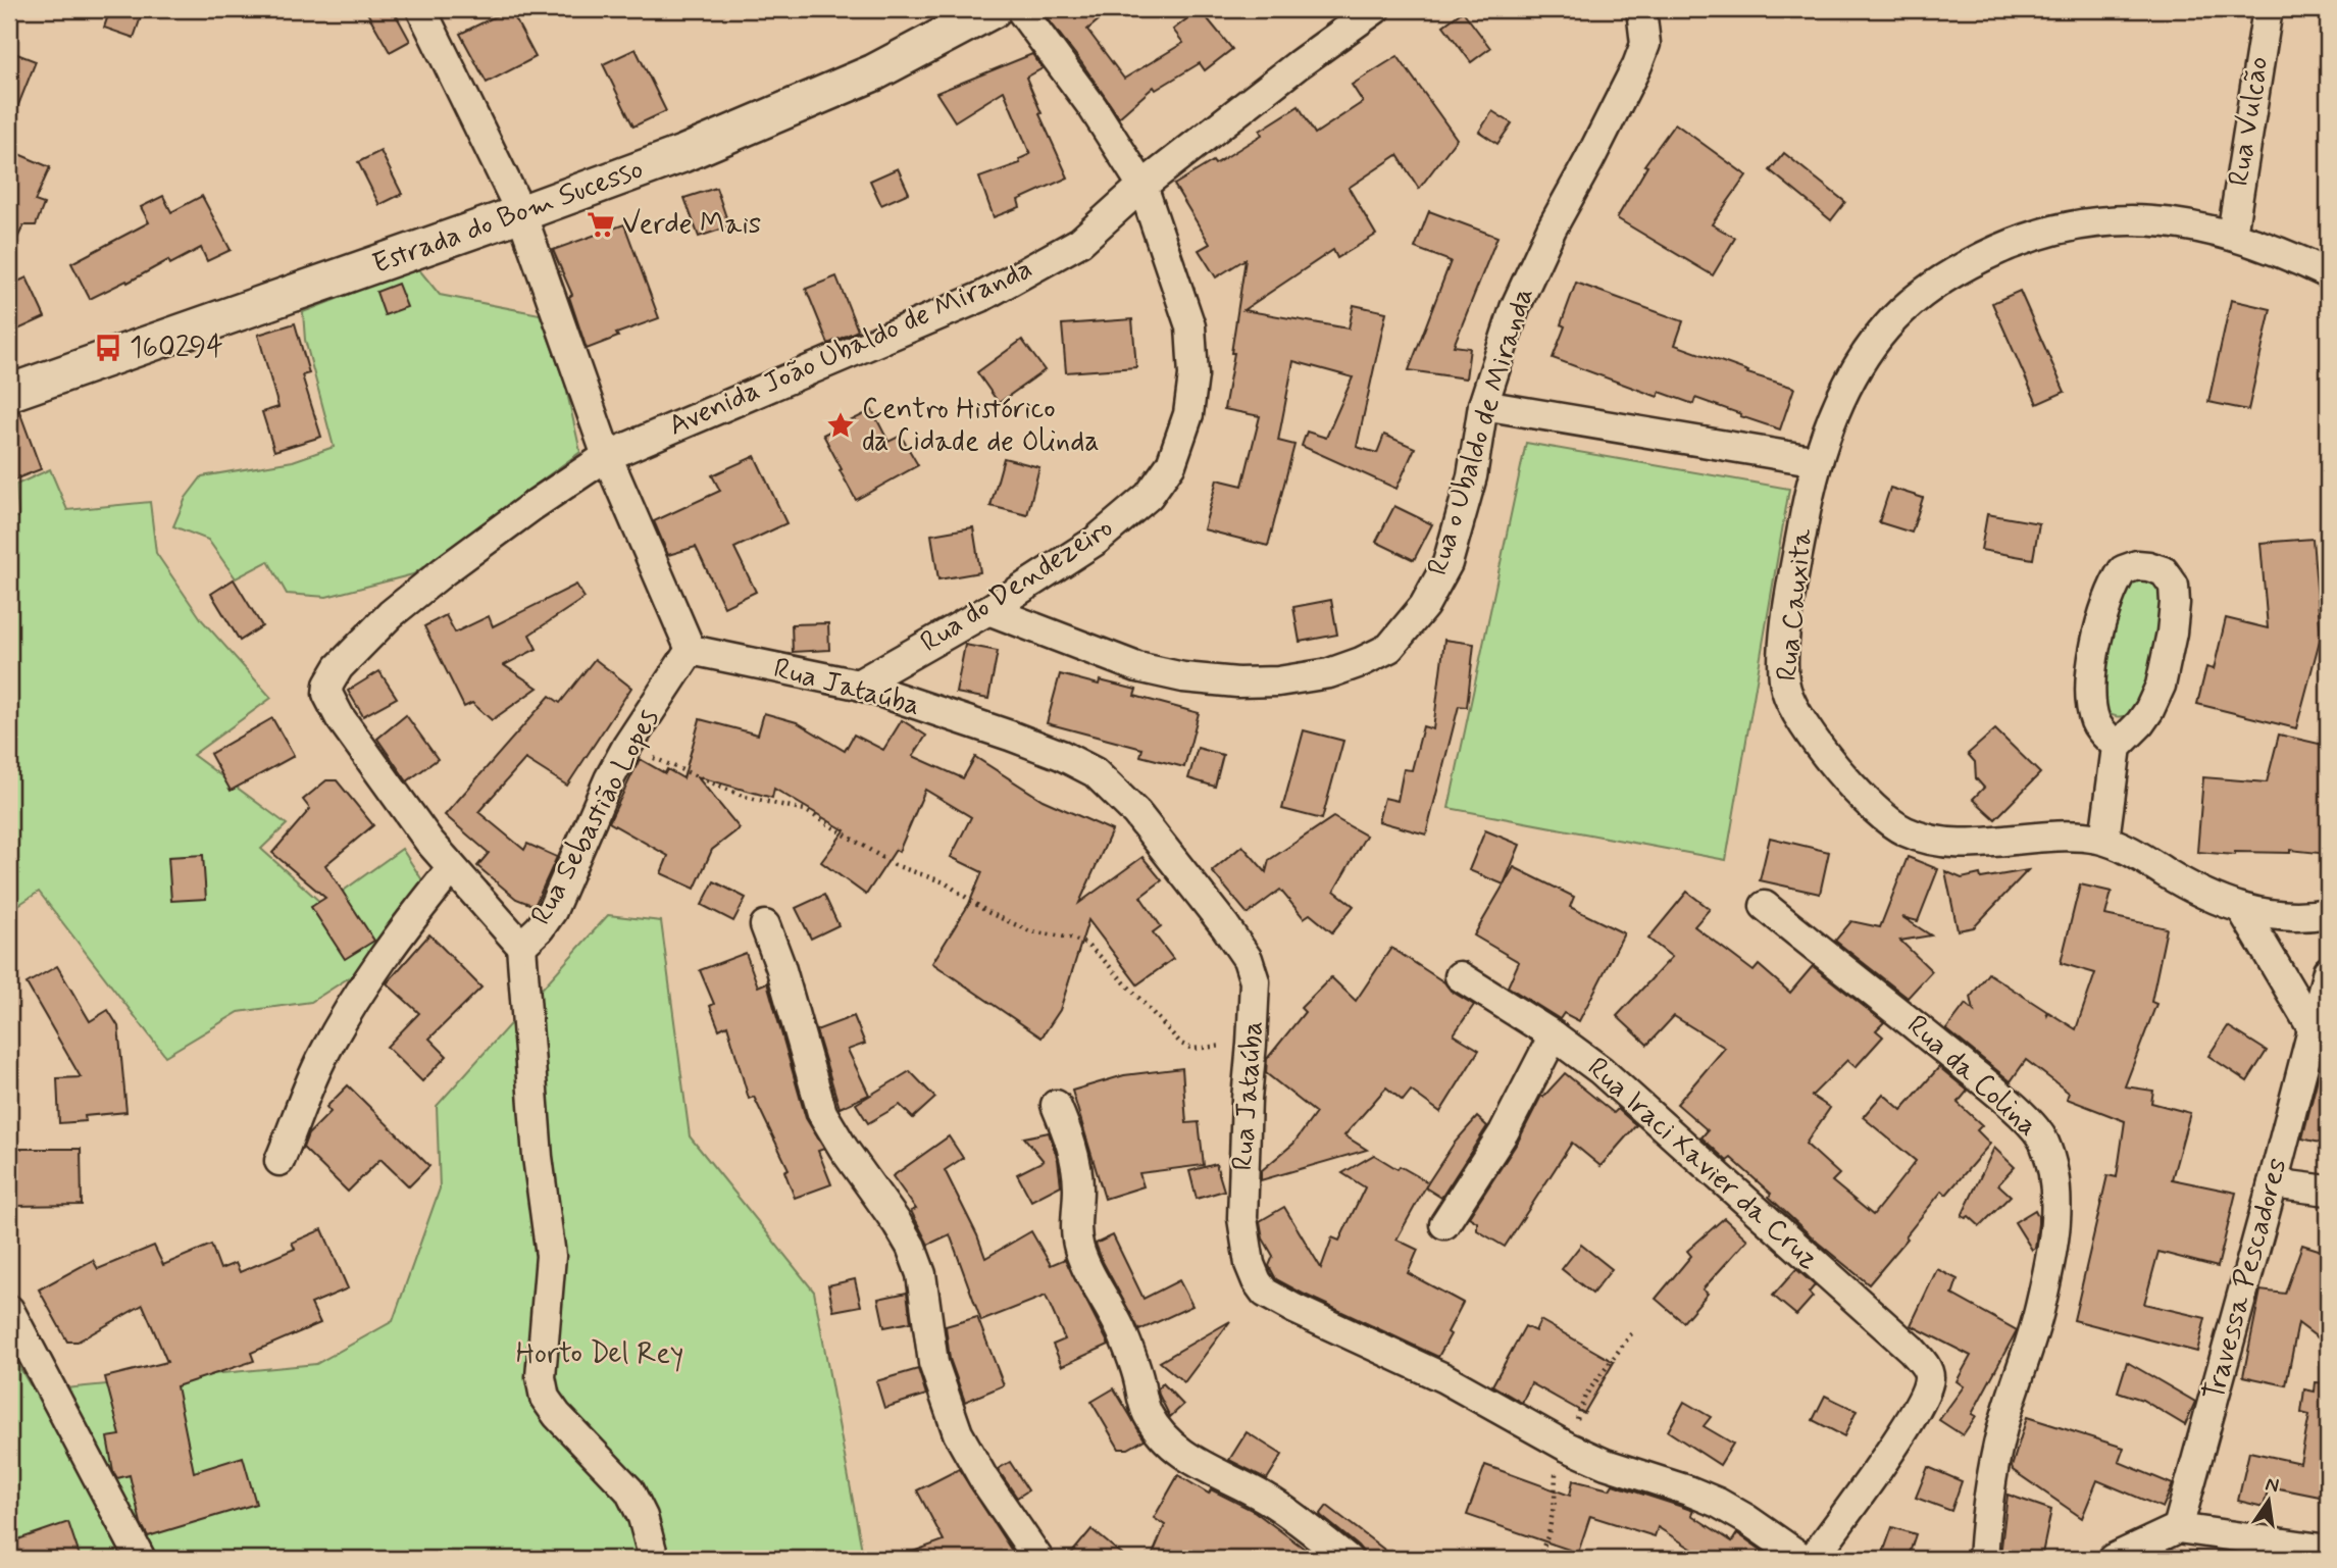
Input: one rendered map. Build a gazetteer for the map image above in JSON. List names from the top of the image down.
{
  "streets": {
    "street": [
      "Rua Vulcão",
      "Estrada do Bom Sucesso",
      "Avenida João Ubaldo de Miranda",
      "Rua o Ubaldo de Miranda",
      "Rua do Dendezeiro",
      "Rua Cauxita",
      "Rua Jataúba",
      "Rua Sebastião Lopes",
      "Rua da Colina",
      "Rua Iraci Xavier da Cruz",
      "Travessa Pescadores"
    ]
  },
  "crossings": [
    ["Rua Vulcão", "Rua Cauxita"],
    ["Avenida João Ubaldo de Miranda", "Rua do Dendezeiro"],
    ["Rua o Ubaldo de Miranda", "Rua do Dendezeiro"],
    ["Rua do Dendezeiro", "Rua Jataúba"],
    ["Rua Jataúba", "Rua Sebastião Lopes"]
  ],
  "parks": ["Horto Del Rey"],
  "places": {
    "supermarket": ["Verde Mais"],
    "bus stop": ["160294"],
    "place": ["Centro Histórico da Cidade de Olinda"]
  },
  "north": "top"
}
